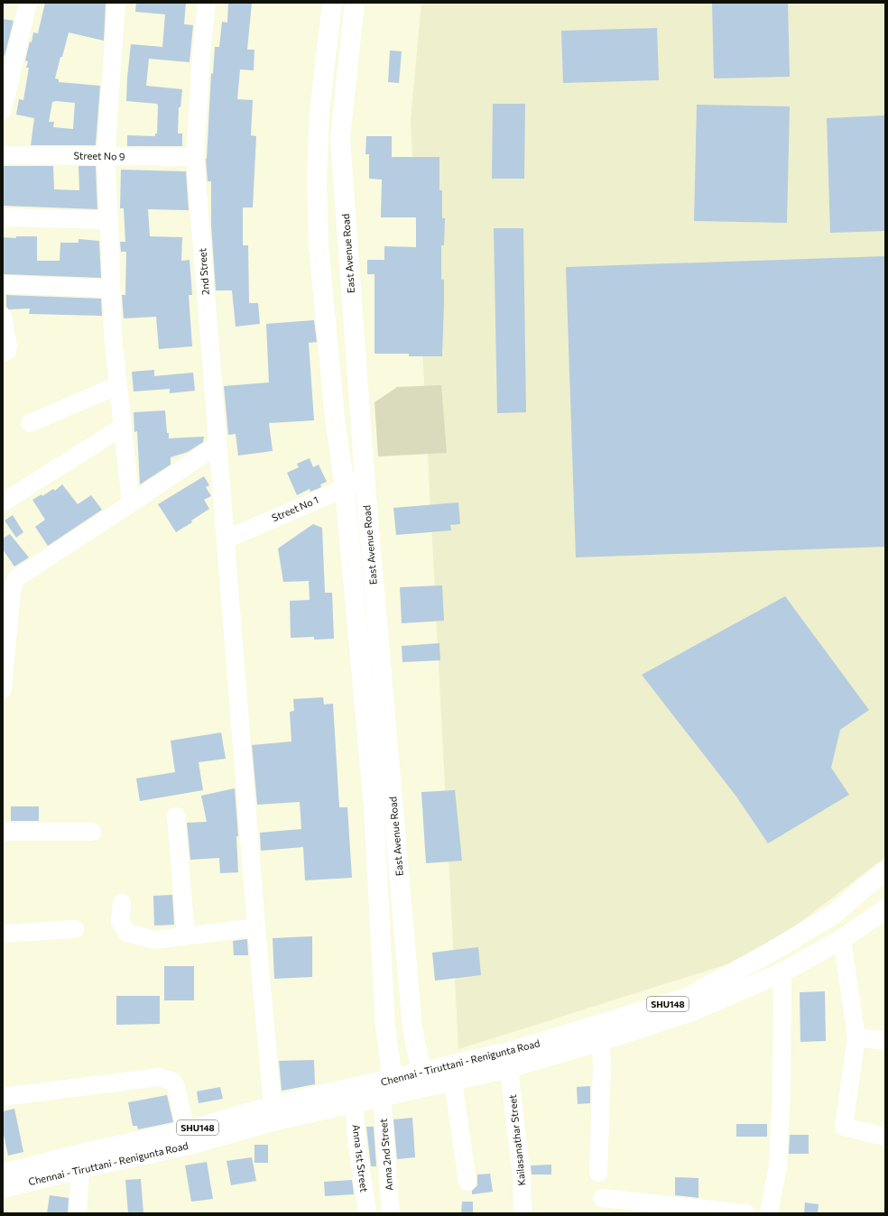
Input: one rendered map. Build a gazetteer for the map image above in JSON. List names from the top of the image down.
{
  "streets": {
    "main road": ["East Avenue Road", "SHU148", "Chennai - Tiruttani - Renigunta Road"],
    "street": [
      "Street No 9",
      "2nd Street",
      "Street No 1",
      "Kailasanathar Street",
      "Anna 2nd Street",
      "Anna 1st Street"
    ]
  },
  "crossings": [
    ["Street No 9", "2nd Street"],
    ["East Avenue Road", "Street No 1"],
    ["East Avenue Road", "Chennai - Tiruttani - Renigunta Road"],
    ["East Avenue Road", "Anna 2nd Street"],
    ["2nd Street", "Street No 1"],
    ["2nd Street", "Chennai - Tiruttani - Renigunta Road"],
    ["Chennai - Tiruttani - Renigunta Road", "Kailasanathar Street"],
    ["Chennai - Tiruttani - Renigunta Road", "Anna 2nd Street"],
    ["Chennai - Tiruttani - Renigunta Road", "Anna 1st Street"]
  ]
}
